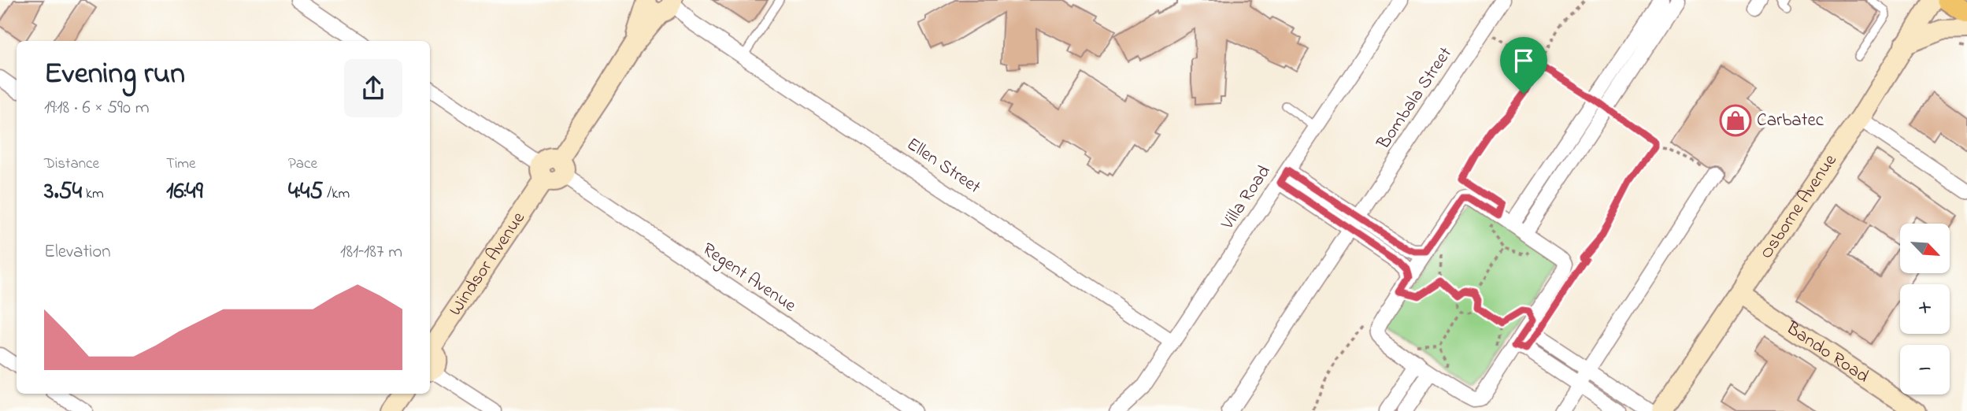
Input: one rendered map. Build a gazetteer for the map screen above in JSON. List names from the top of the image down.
{
  "streets": {
    "main road": ["Osborne Avenue", "Windsor Avenue", "Bando Road"],
    "street": [
      "Bombala Street",
      "Ellen Street",
      "Villa Road",
      "Regent Avenue"
    ]
  },
  "crossings": [
    ["Ellen Street", "Villa Road"],
    ["Ellen Street", "Windsor Avenue"],
    ["Osborne Avenue", "Bando Road"],
    ["Windsor Avenue", "Regent Avenue"]
  ],
  "places": {
    "shop": ["Carbatec"]
  },
  "north": "bottom right",
  "page": {
    "heading": ["Evening run", "19:18 · 6 × 590 m"],
    "stats": [
      ["Distance", "3.54 km"],
      ["Time", "16:49"],
      ["Pace", "4:45 /km"]
    ],
    "map_buttons": ["+", "−"],
    "chart": ["Elevation", "181–187 m"]
  }
}
